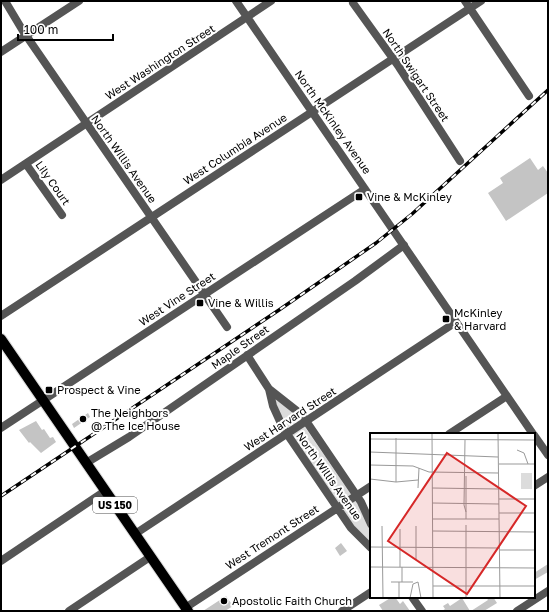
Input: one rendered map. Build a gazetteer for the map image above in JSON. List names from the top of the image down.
{
  "streets": {
    "main road": ["US 150"],
    "street": [
      "West Washington Street",
      "North Swigart Street",
      "North McKinley Avenue",
      "West Columbia Avenue",
      "North Willis Avenue",
      "Lily Court",
      "West Vine Street",
      "Maple Street",
      "West Harvard Street",
      "West Tremont Street"
    ]
  },
  "crossings": [
    ["West Washington Street", "North McKinley Avenue"],
    ["West Washington Street", "North Willis Avenue"],
    ["West Washington Street", "Lily Court"],
    ["North Swigart Street", "West Columbia Avenue"],
    ["North McKinley Avenue", "West Columbia Avenue"],
    ["North McKinley Avenue", "West Vine Street"],
    ["North McKinley Avenue", "Maple Street"],
    ["North McKinley Avenue", "West Harvard Street"],
    ["West Columbia Avenue", "North Willis Avenue"],
    ["North Willis Avenue", "West Vine Street"],
    ["North Willis Avenue", "Maple Street"],
    ["North Willis Avenue", "West Harvard Street"],
    ["North Willis Avenue", "West Tremont Street"],
    ["West Vine Street", "US 150"],
    ["Maple Street", "US 150"],
    ["West Harvard Street", "US 150"],
    ["US 150", "West Tremont Street"]
  ],
  "places": {
    "transit": [
      "Vine & McKinley",
      "Vine & Willis",
      "McKinley & Harvard",
      "Prospect & Vine"
    ],
    "other": ["The Neighbors @ The Ice House", "Apostolic Faith Church"]
  },
  "scale_bar": "100 m"
}
